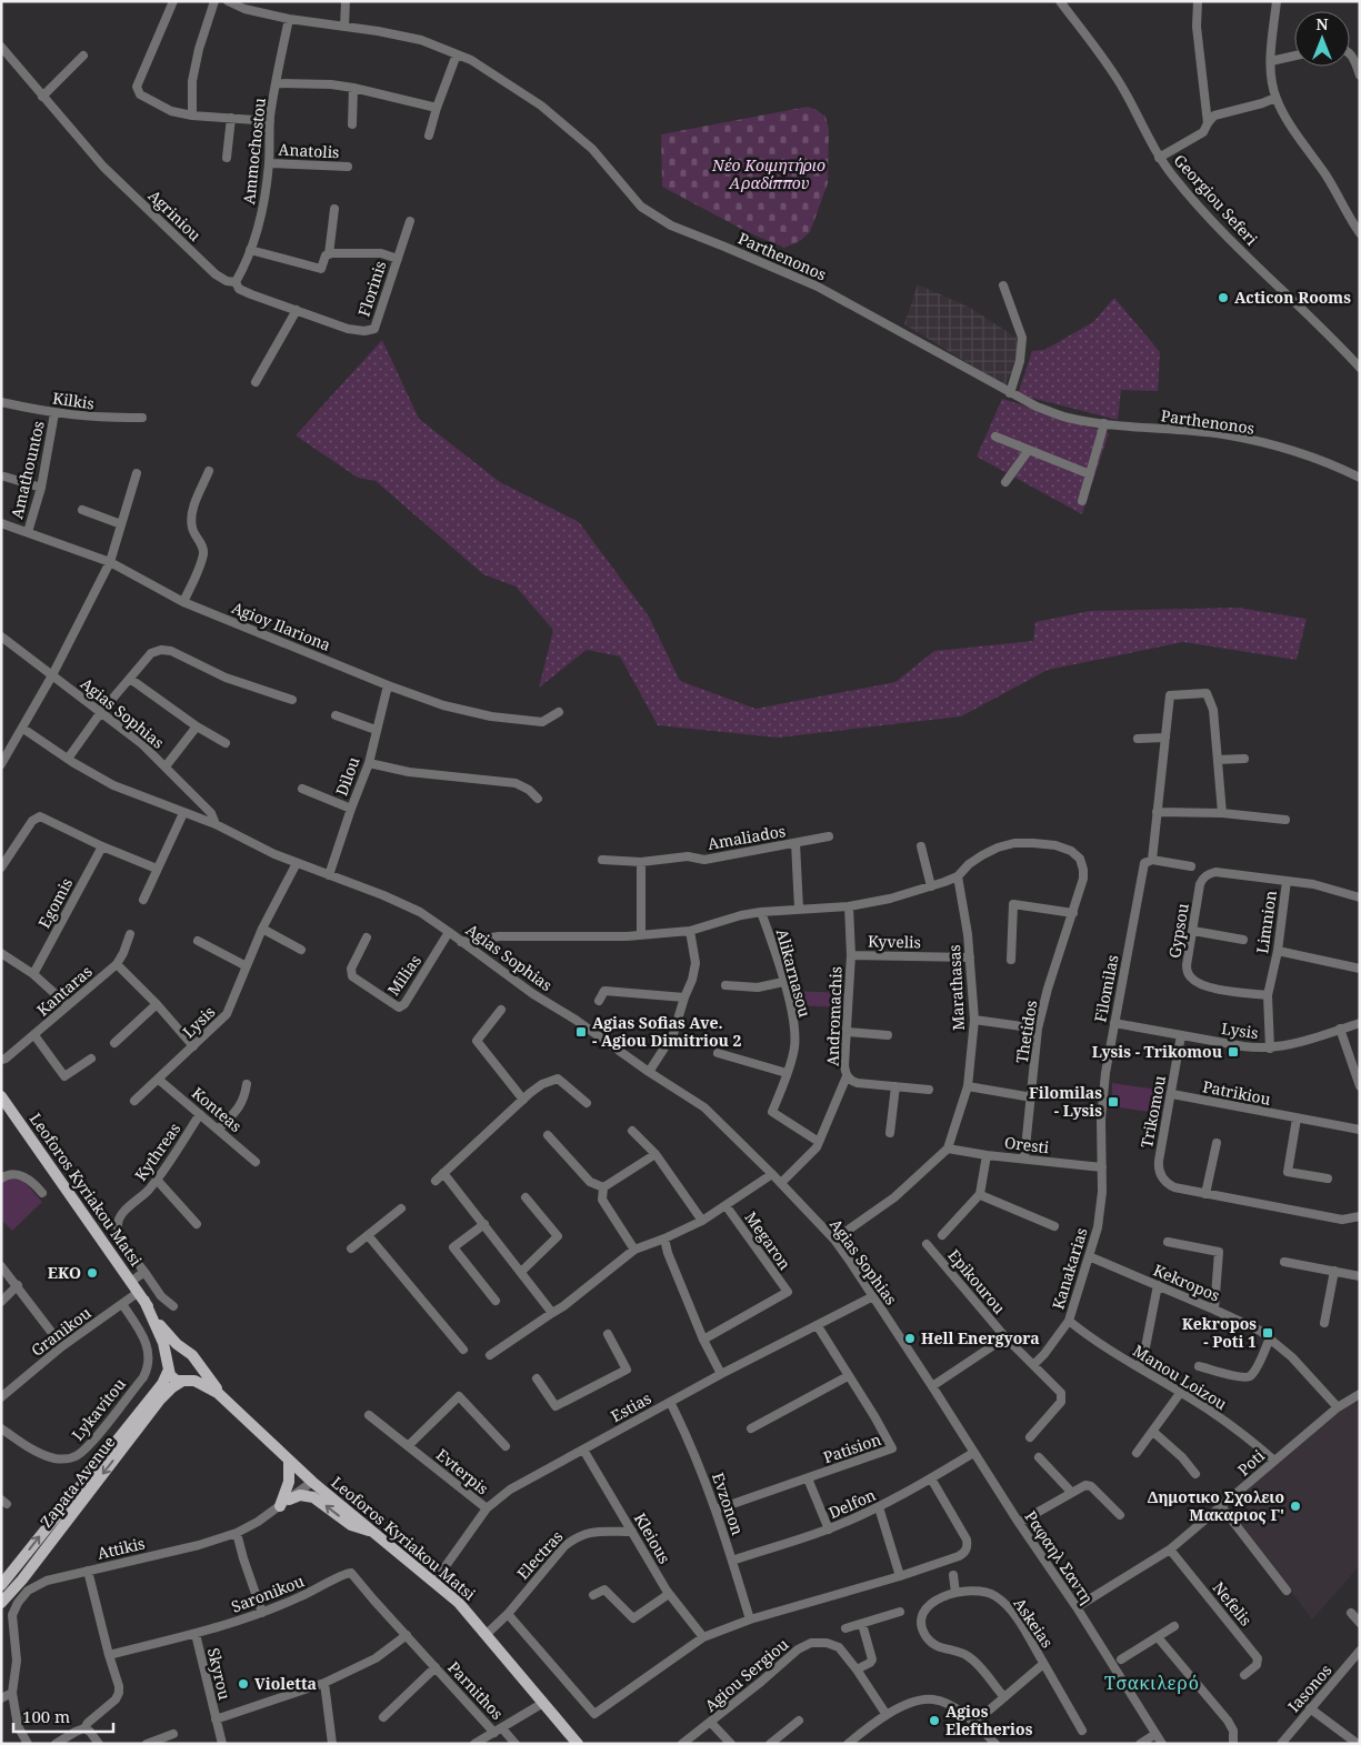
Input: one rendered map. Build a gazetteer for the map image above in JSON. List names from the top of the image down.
{
  "streets": {
    "main road": ["Leoforos Kyriakou Matsi", "Zapata Avenue"],
    "street": [
      "Ammochostou",
      "Anatolis",
      "Georgiou Seferi",
      "Agriniou",
      "Parthenonos",
      "Florinis",
      "Kilkis",
      "Amathountos",
      "Agioy Ilariona",
      "Agias Sophias",
      "Dilou",
      "Amaliados",
      "Egomis",
      "Limnion",
      "Gypsou",
      "Kyvelis",
      "Alikarnasou",
      "Milias",
      "Marathasas",
      "Filomilas",
      "Kantaras",
      "Andromachis",
      "Lysis",
      "Thetidos",
      "Patrikiou",
      "Konteas",
      "Trikomou",
      "Oresti",
      "Kythreas",
      "Megaron",
      "Kanakarias",
      "Epikourou",
      "Kekropos",
      "Granikou",
      "Manou Loizou",
      "Estias",
      "Lykavitou",
      "Patision",
      "Poti",
      "Evterpis",
      "Evzonon",
      "Delfon",
      "Kleious",
      "Attikis",
      "Electras",
      "Ραφαηλ Σαντη",
      "Saronikou",
      "Nefelis",
      "Askeias",
      "Skyrou",
      "Agiou Sergiou",
      "Iasonos",
      "Parnithos"
    ]
  },
  "crossings": [
    ["Ammochostou", "Anatolis"],
    ["Ammochostou", "Agriniou"],
    ["Ammochostou", "Parthenonos"],
    ["Agriniou", "Florinis"],
    ["Kilkis", "Amathountos"],
    ["Amathountos", "Agioy Ilariona"],
    ["Agioy Ilariona", "Dilou"],
    ["Agias Sophias", "Dilou"],
    ["Agias Sophias", "Milias"],
    ["Agias Sophias", "Marathasas"],
    ["Agias Sophias", "Lysis"],
    ["Agias Sophias", "Epikourou"],
    ["Agias Sophias", "Estias"],
    ["Agias Sophias", "Ραφαηλ Σαντη"],
    ["Limnion", "Gypsou"],
    ["Limnion", "Lysis"],
    ["Kyvelis", "Marathasas"],
    ["Kyvelis", "Andromachis"],
    ["Marathasas", "Thetidos"],
    ["Marathasas", "Oresti"],
    ["Filomilas", "Lysis"],
    ["Filomilas", "Oresti"],
    ["Filomilas", "Kanakarias"],
    ["Lysis", "Konteas"],
    ["Lysis", "Trikomou"],
    ["Thetidos", "Oresti"],
    ["Patrikiou", "Trikomou"],
    ["Konteas", "Kythreas"],
    ["Oresti", "Kanakarias"],
    ["Leoforos Kyriakou Matsi", "Granikou"],
    ["Leoforos Kyriakou Matsi", "Estias"],
    ["Leoforos Kyriakou Matsi", "Zapata Avenue"],
    ["Leoforos Kyriakou Matsi", "Attikis"],
    ["Leoforos Kyriakou Matsi", "Electras"],
    ["Kanakarias", "Epikourou"],
    ["Kanakarias", "Kekropos"],
    ["Kanakarias", "Manou Loizou"],
    ["Epikourou", "Ραφαηλ Σαντη"],
    ["Kekropos", "Poti"],
    ["Granikou", "Lykavitou"],
    ["Manou Loizou", "Poti"],
    ["Estias", "Patision"],
    ["Estias", "Evterpis"],
    ["Estias", "Evzonon"],
    ["Estias", "Kleious"],
    ["Patision", "Evzonon"],
    ["Poti", "Ραφαηλ Σαντη"],
    ["Poti", "Nefelis"],
    ["Evzonon", "Delfon"],
    ["Delfon", "Ραφαηλ Σαντη"],
    ["Kleious", "Electras"],
    ["Saronikou", "Skyrou"],
    ["Saronikou", "Parnithos"]
  ],
  "districts": ["Τσακιλερό"],
  "parks": ["Νέο Κοιμητήριο Αραδίππου"],
  "places": {
    "other": [
      "Acticon Rooms",
      "EKO",
      "Hell Energyora",
      "Δημοτικο Σχολειο Μακαριος Γ'",
      "Violetta",
      "Agios Eleftherios"
    ],
    "transit": [
      "Agias Sofias Ave. - Agiou Dimitriou 2",
      "Lysis - Trikomou",
      "Filomilas - Lysis",
      "Kekropos - Poti 1"
    ]
  },
  "scale_bar": "100 m",
  "north": "top"
}
